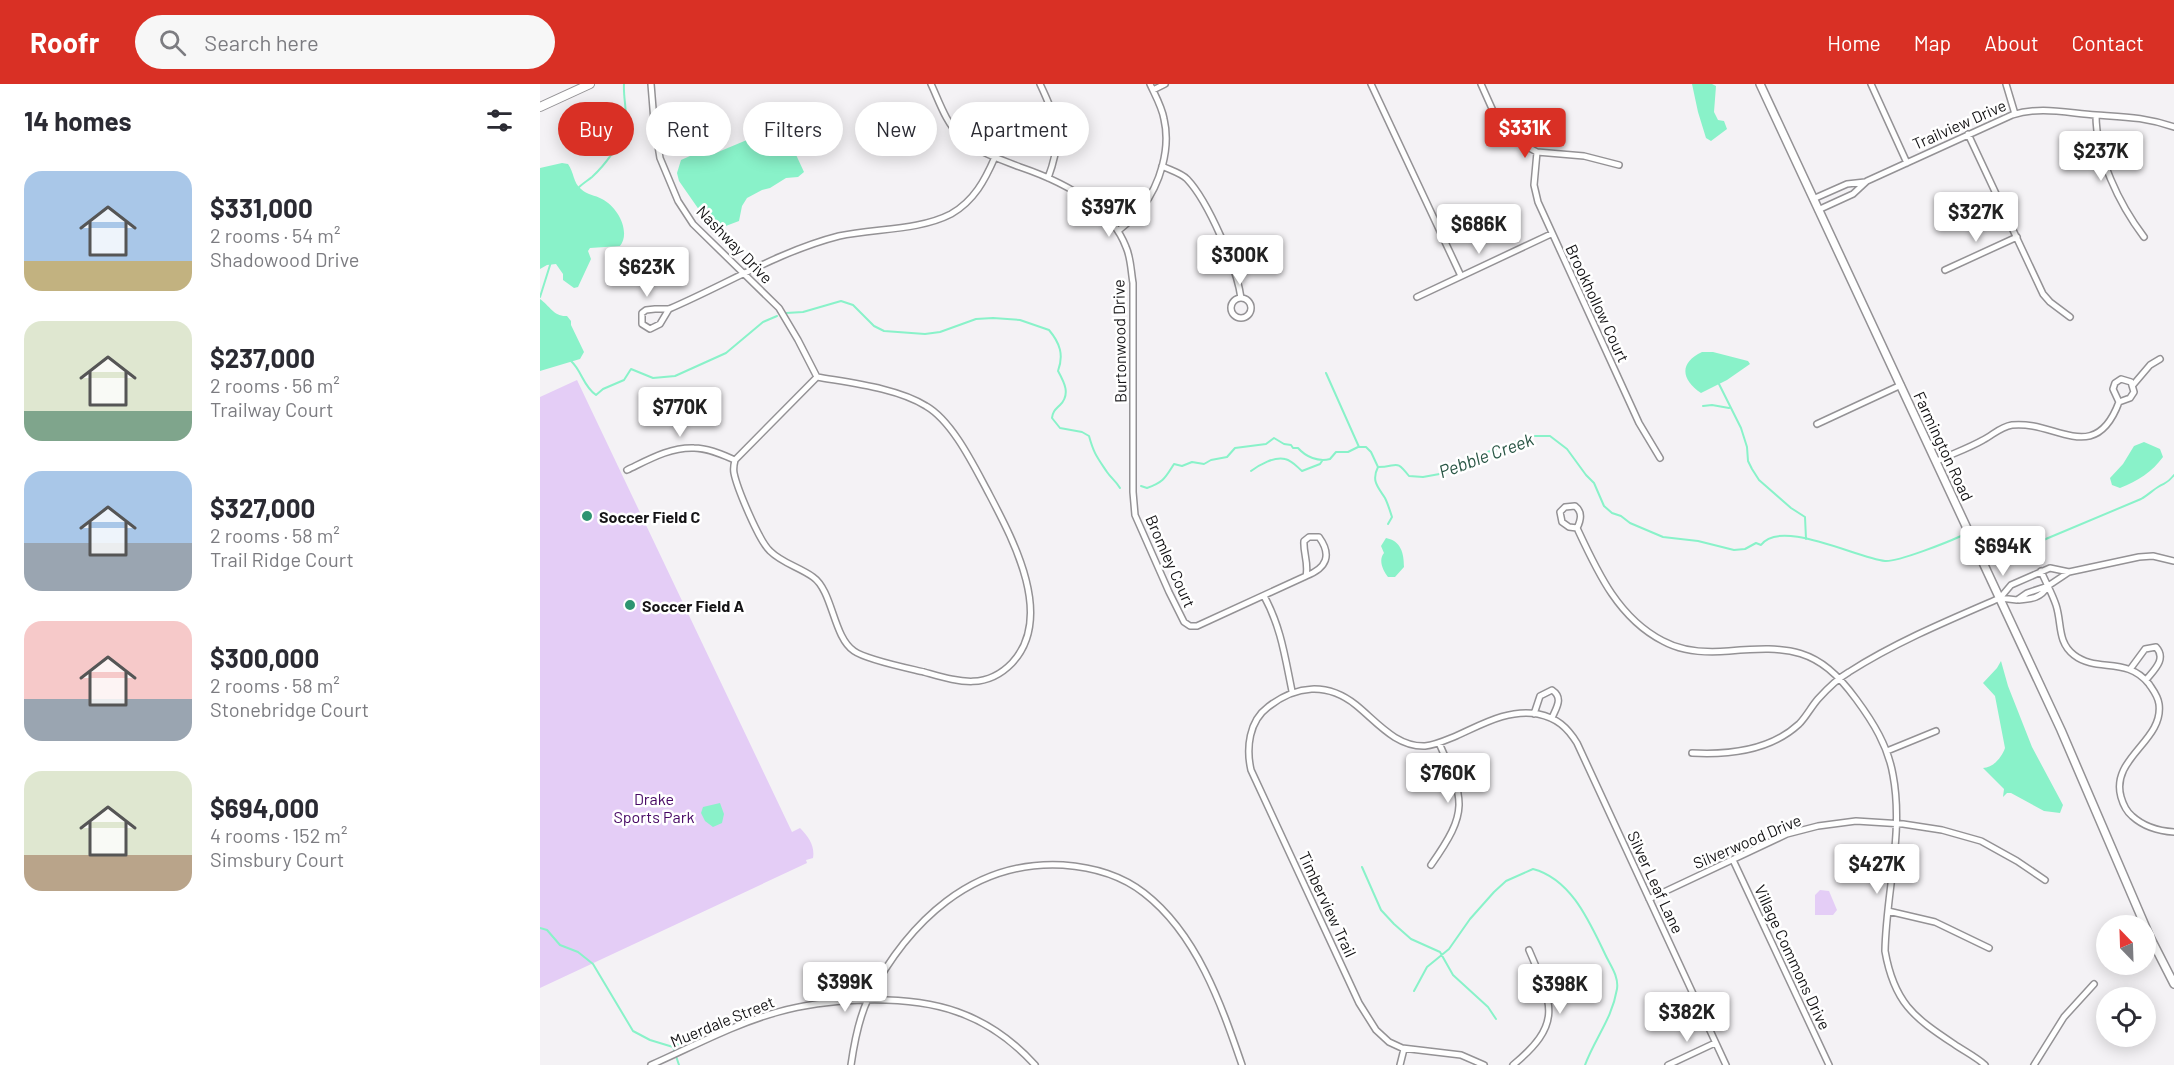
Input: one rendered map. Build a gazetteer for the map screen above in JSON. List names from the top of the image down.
{
  "streets": {
    "street": [
      "Trailview Drive",
      "Nashway Drive",
      "Brookhollow Court",
      "Burtonwood Drive",
      "Farmington Road",
      "Bromley Court",
      "Silverwood Drive",
      "Silver Leaf Lane",
      "Timberview Trail",
      "Village Commons Drive",
      "Muerdale Street"
    ]
  },
  "crossings": [
    ["Trailview Drive", "Farmington Road"],
    ["Burtonwood Drive", "Bromley Court"],
    ["Silverwood Drive", "Silver Leaf Lane"],
    ["Silverwood Drive", "Village Commons Drive"]
  ],
  "water": ["Pebble Creek"],
  "parks": ["Drake Sports Park"],
  "places": ["Soccer Field C", "Soccer Field A"],
  "north": "top left",
  "page": {
    "header": "Roofr",
    "search": "Search here",
    "nav": [
      "Home",
      "Map",
      "About",
      "Contact"
    ],
    "heading": "14 homes",
    "chip": [
      "Buy",
      "Rent",
      "Filters",
      "New",
      "Apartment"
    ],
    "price": [
      "$331K",
      "$237K",
      "$397K",
      "$327K",
      "$686K",
      "$300K",
      "$623K",
      "$770K",
      "$694K",
      "$760K",
      "$427K",
      "$399K",
      "$398K",
      "$382K"
    ],
    "list": [
      {
        "name": "$331,000",
        "note": "2 rooms · 54 m² · Shadowood Drive"
      },
      {
        "name": "$237,000",
        "note": "2 rooms · 56 m² · Trailway Court"
      },
      {
        "name": "$327,000",
        "note": "2 rooms · 58 m² · Trail Ridge Court"
      },
      {
        "name": "$300,000",
        "note": "2 rooms · 58 m² · Stonebridge Court"
      },
      {
        "name": "$694,000",
        "note": "4 rooms · 152 m² · Simsbury Court"
      }
    ]
  }
}
